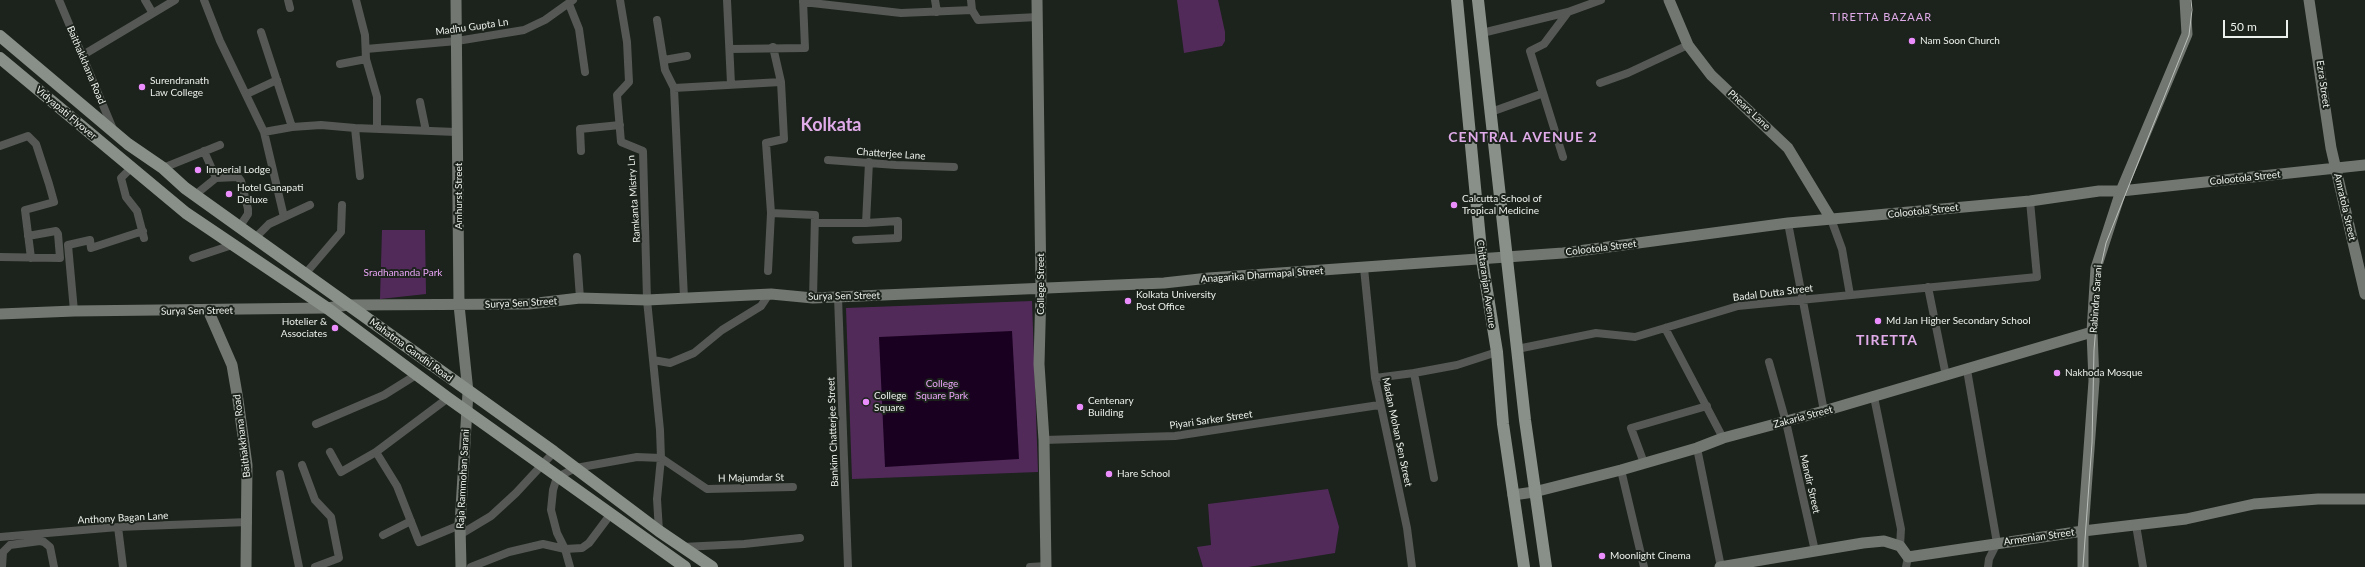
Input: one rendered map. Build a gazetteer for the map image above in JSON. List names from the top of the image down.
{
  "streets": {
    "main road": [
      "Baithakkhana Road",
      "Ezra Street",
      "Phears Lane",
      "Vidyapati Flyover",
      "Colootola Street",
      "Amhurst Street",
      "Amratola Street",
      "Anagarika Dharmapal Street",
      "College Street",
      "Chittaranjan Avenue",
      "Surya Sen Street",
      "Rabindra Sarani",
      "Mahatma Gandhi Road",
      "Zakaria Street",
      "Raja Rammohan Sarani",
      "Armenian Street"
    ],
    "street": [
      "Madhu Gupta Ln",
      "Chatterjee Lane",
      "Ramkanta Mistry Ln",
      "Badal Dutta Street",
      "Piyari Sarker Street",
      "Bankim Chatterjee Street",
      "Madan Mohan Sen Street",
      "H Majumdar St",
      "Mandir Street",
      "Anthony Bagan Lane"
    ]
  },
  "crossings": [
    ["Madhu Gupta Ln", "Amhurst Street"],
    ["Baithakkhana Road", "Vidyapati Flyover"],
    ["Baithakkhana Road", "Surya Sen Street"],
    ["Baithakkhana Road", "Mahatma Gandhi Road"],
    ["Baithakkhana Road", "Anthony Bagan Lane"],
    ["Ezra Street", "Colootola Street"],
    ["Ezra Street", "Amratola Street"],
    ["Phears Lane", "Colootola Street"],
    ["Vidyapati Flyover", "Surya Sen Street"],
    ["Vidyapati Flyover", "Mahatma Gandhi Road"],
    ["Vidyapati Flyover", "Raja Rammohan Sarani"],
    ["Colootola Street", "Amratola Street"],
    ["Colootola Street", "Anagarika Dharmapal Street"],
    ["Colootola Street", "Chittaranjan Avenue"],
    ["Colootola Street", "Badal Dutta Street"],
    ["Colootola Street", "Rabindra Sarani"],
    ["Amhurst Street", "Surya Sen Street"],
    ["Amhurst Street", "Mahatma Gandhi Road"],
    ["Amhurst Street", "Raja Rammohan Sarani"],
    ["Ramkanta Mistry Ln", "Surya Sen Street"],
    ["Anagarika Dharmapal Street", "College Street"],
    ["Anagarika Dharmapal Street", "Chittaranjan Avenue"],
    ["Anagarika Dharmapal Street", "Surya Sen Street"],
    ["Anagarika Dharmapal Street", "Madan Mohan Sen Street"],
    ["College Street", "Surya Sen Street"],
    ["College Street", "Piyari Sarker Street"],
    ["Chittaranjan Avenue", "Zakaria Street"],
    ["Surya Sen Street", "Mahatma Gandhi Road"],
    ["Surya Sen Street", "Bankim Chatterjee Street"],
    ["Rabindra Sarani", "Zakaria Street"],
    ["Rabindra Sarani", "Armenian Street"],
    ["Mahatma Gandhi Road", "Raja Rammohan Sarani"],
    ["Zakaria Street", "Mandir Street"],
    ["Piyari Sarker Street", "Madan Mohan Sen Street"]
  ],
  "districts": [
    "TIRETTA BAZAAR",
    "Kolkata",
    "CENTRAL AVENUE 2",
    "TIRETTA"
  ],
  "parks": ["Sradhananda Park", "College Square Park"],
  "places": [
    "Nam Soon Church",
    "Surendranath Law College",
    "Imperial Lodge",
    "Hotel Ganapati Deluxe",
    "Calcutta School of Tropical Medicine",
    "Kolkata University Post Office",
    "Md Jan Higher Secondary School",
    "Hotelier & Associates",
    "Nakhoda Mosque",
    "College Square",
    "Centenary Building",
    "Hare School",
    "Moonlight Cinema"
  ],
  "scale_bar": "50 m"
}
